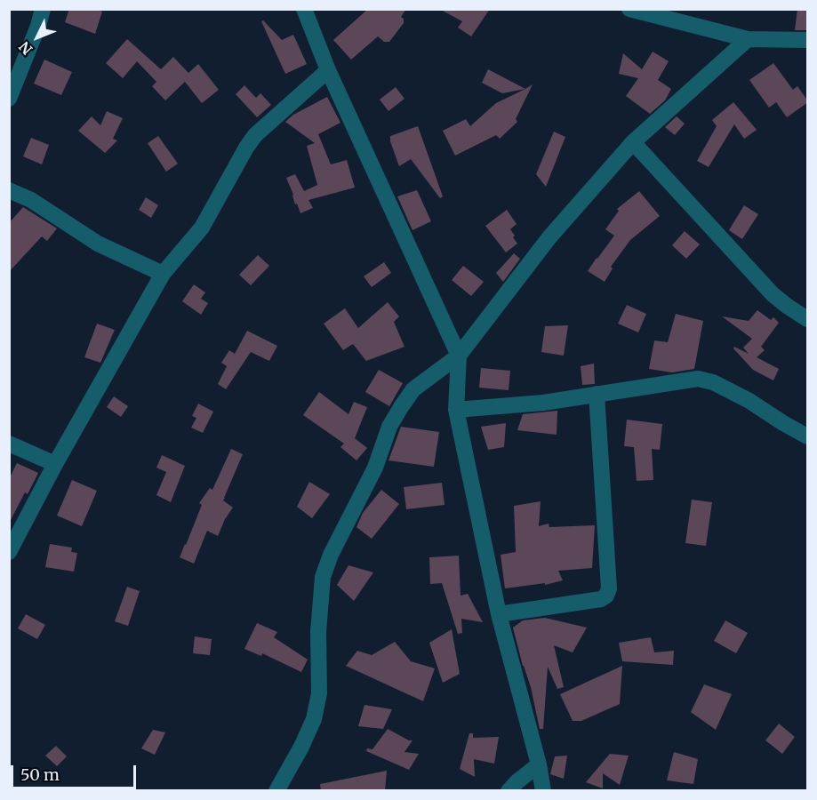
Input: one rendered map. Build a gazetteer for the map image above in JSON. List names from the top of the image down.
{
  "scale_bar": "50 m",
  "north": "bottom left"
}
